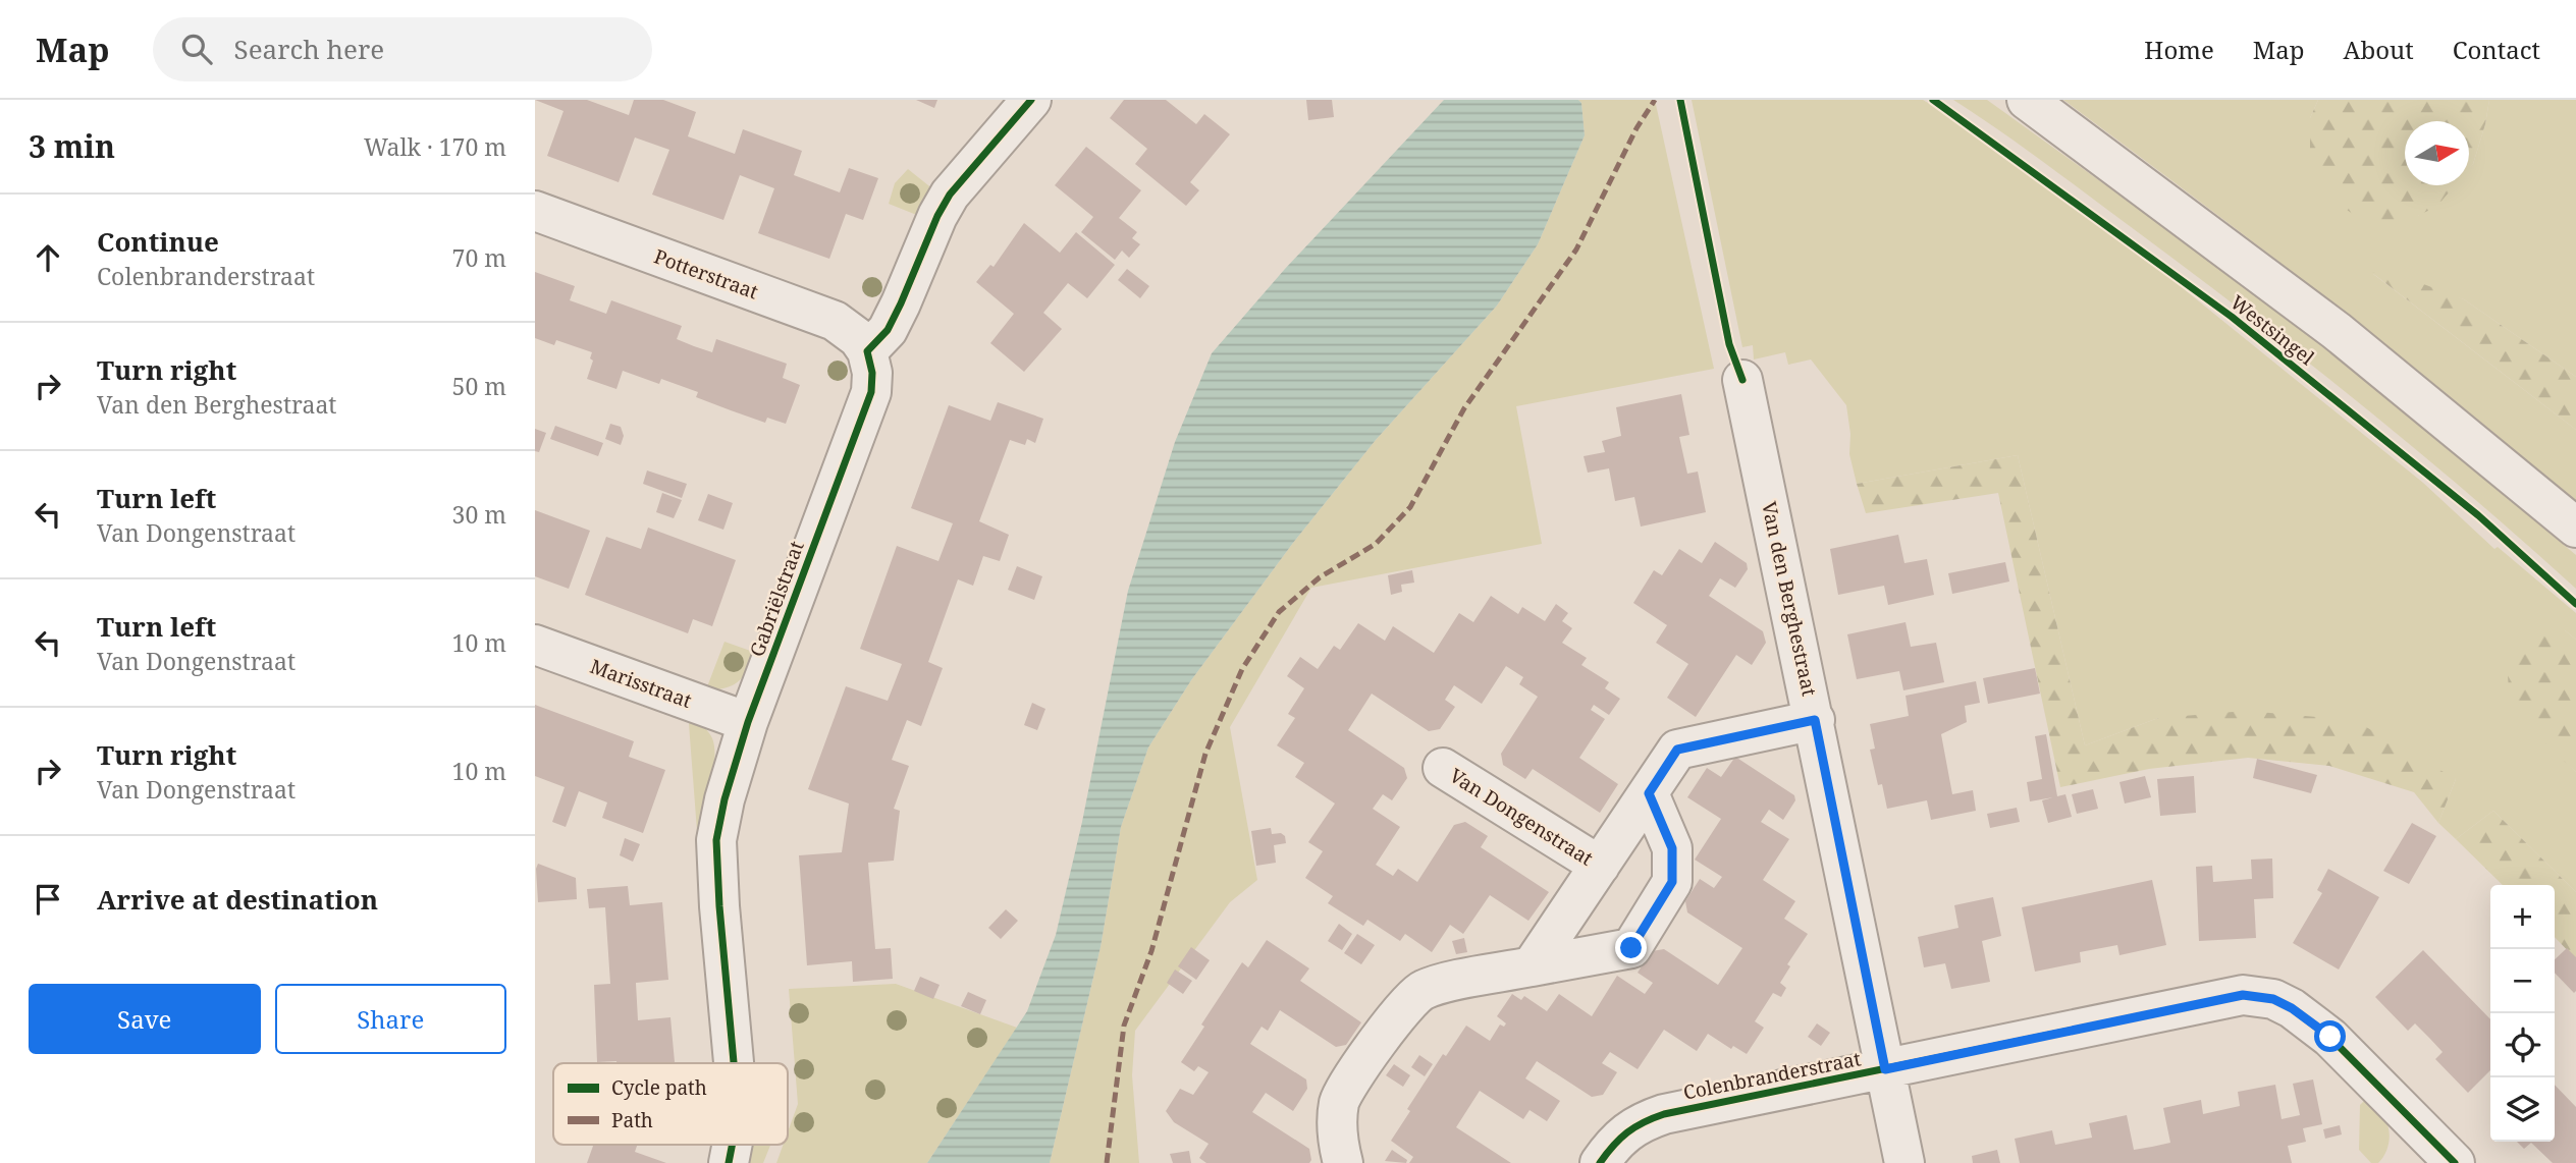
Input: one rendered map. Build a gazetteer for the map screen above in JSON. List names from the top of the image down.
{
  "streets": {
    "street": [
      "Potterstraat",
      "Westsingel",
      "Gabriëlstraat",
      "Van den Berghestraat",
      "Marisstraat",
      "Van Dongenstraat",
      "Colenbranderstraat"
    ]
  },
  "crossings": [
    ["Potterstraat", "Gabriëlstraat"],
    ["Gabriëlstraat", "Marisstraat"],
    ["Van den Berghestraat", "Van Dongenstraat"],
    ["Van den Berghestraat", "Colenbranderstraat"]
  ],
  "legend": ["Cycle path", "Path"],
  "north": "right",
  "page": {
    "header": "Map",
    "search": "Search here",
    "nav": [
      "Home",
      "Map",
      "About",
      "Contact"
    ],
    "heading": ["3 min", "Walk · 170 m"],
    "list": [
      ["Continue", "Colenbranderstraat", "70 m"],
      ["Turn right", "Van den Berghestraat", "50 m"],
      ["Turn left", "Van Dongenstraat", "30 m"],
      ["Turn left", "Van Dongenstraat", "10 m"],
      ["Turn right", "Van Dongenstraat", "10 m"],
      "Arrive at destination"
    ],
    "map_buttons": ["+", "−"],
    "buttons": ["Save", "Share"]
  }
}
